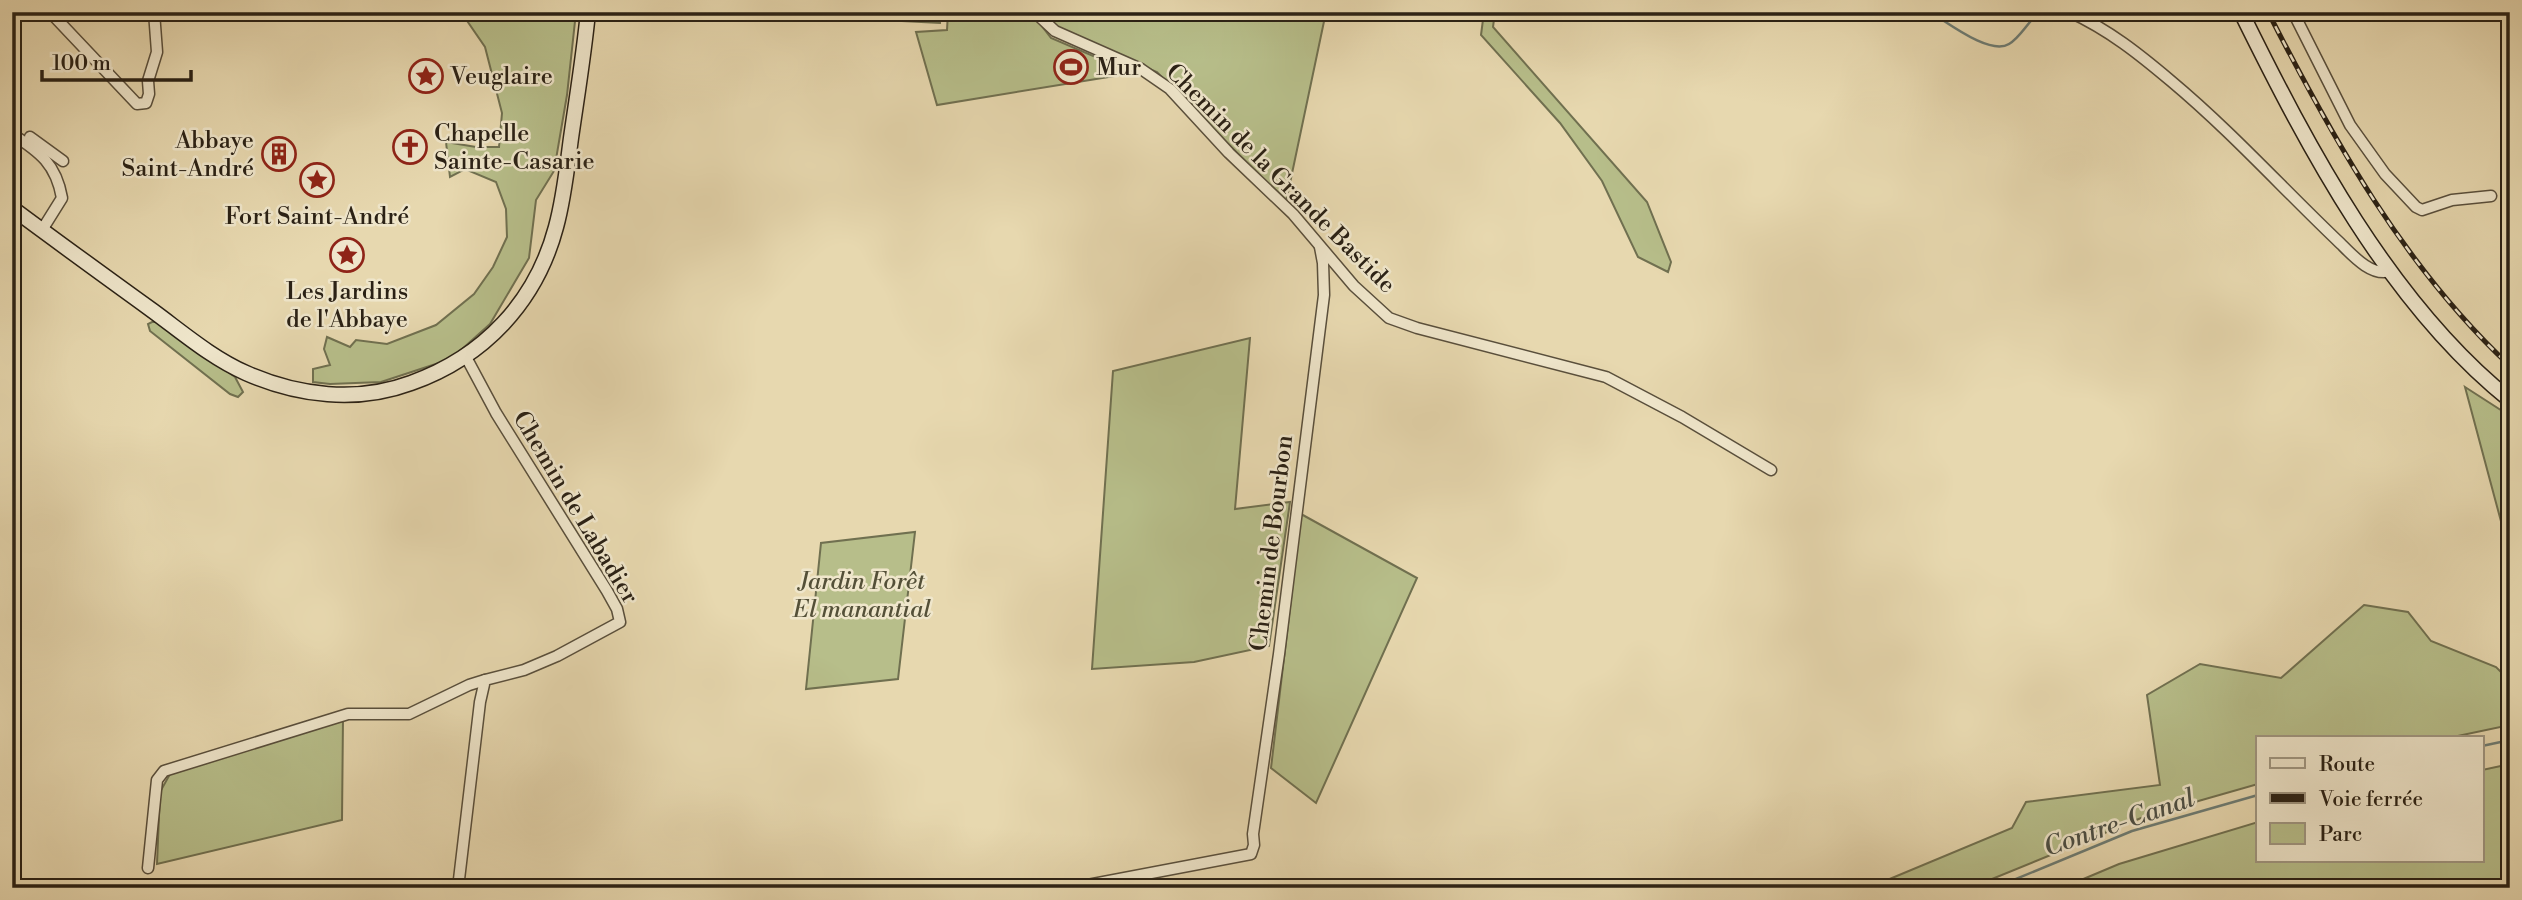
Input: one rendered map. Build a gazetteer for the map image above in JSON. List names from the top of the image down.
{
  "streets": {
    "street": ["Chemin de la Grande Bastide", "Chemin de Labadier", "Chemin de Bourbon"]
  },
  "crossings": [
    ["Chemin de la Grande Bastide", "Chemin de Bourbon"]
  ],
  "water": ["Contre-Canal"],
  "parks": ["Jardin Forêt El manantial"],
  "places": {
    "sports": ["Mur"],
    "place": ["Veuglaire", "Fort Saint-André", "Les Jardins de l'Abbaye"],
    "church": ["Chapelle Sainte-Casarie"],
    "building": ["Abbaye Saint-André"]
  },
  "legend": ["Route", "Voie ferrée", "Parc"],
  "scale_bar": "100 m"
}
